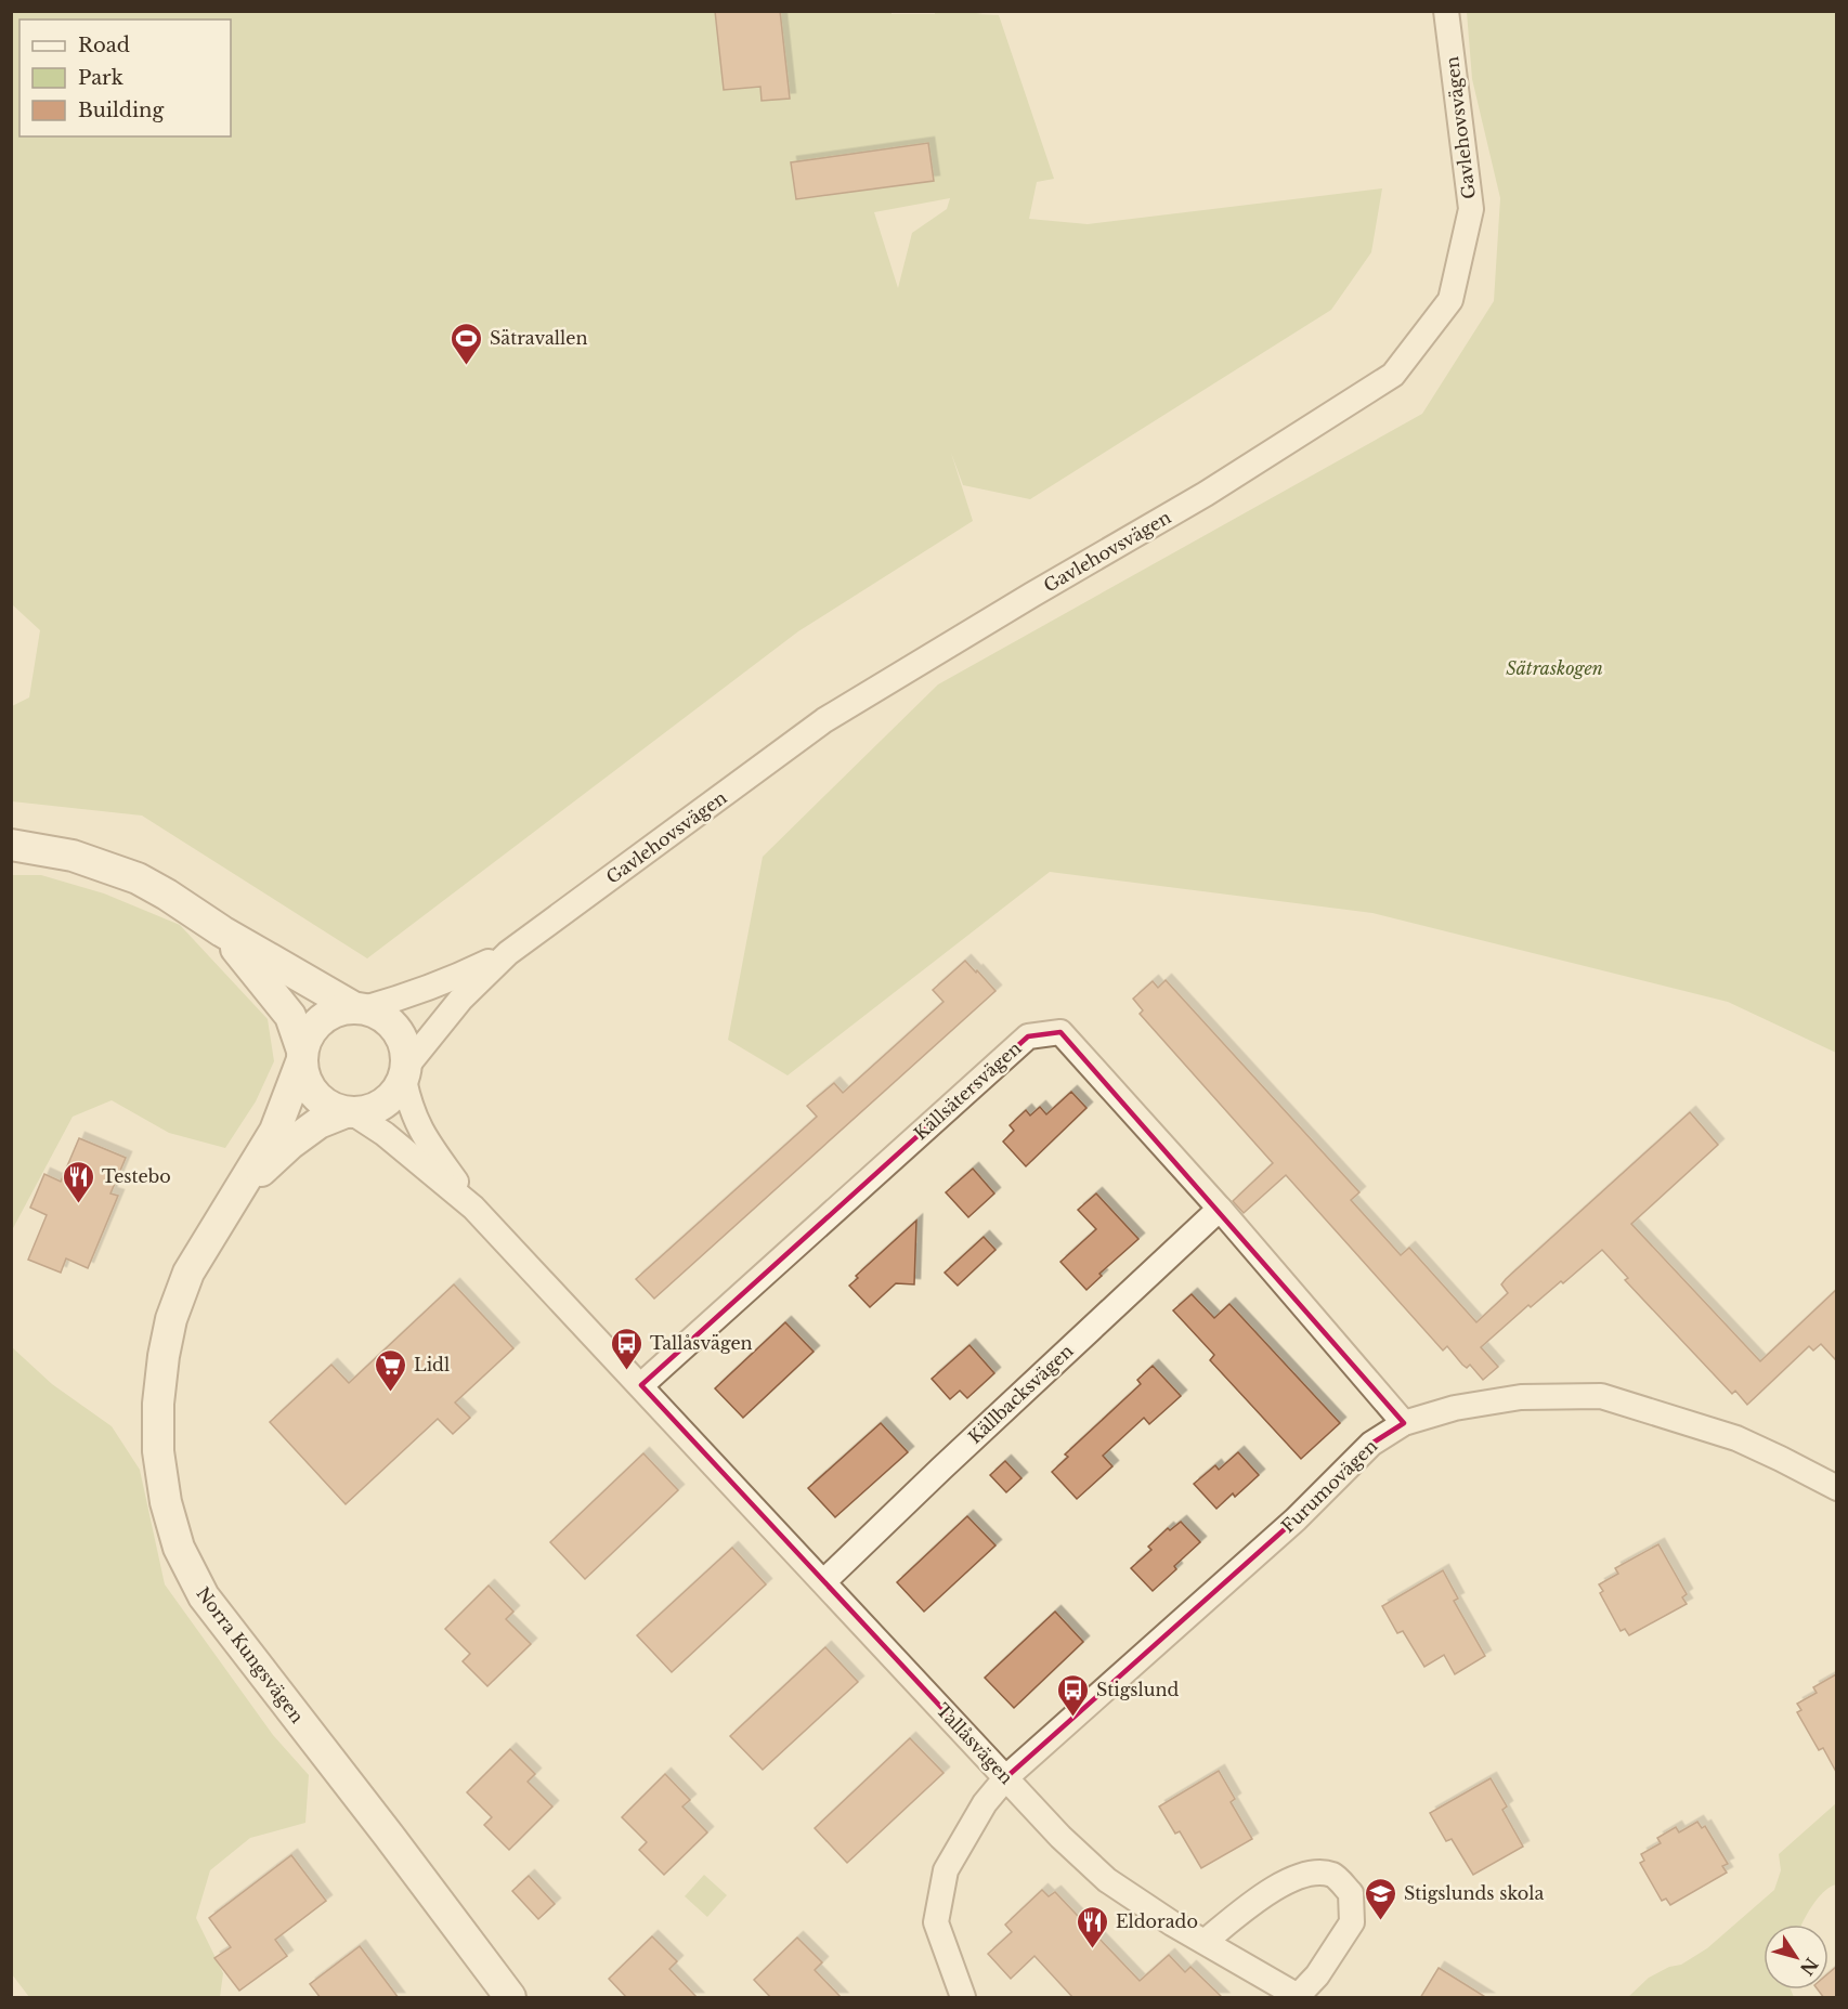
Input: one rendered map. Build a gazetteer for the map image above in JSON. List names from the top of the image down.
{
  "streets": {
    "street": [
      "Gavlehovsvägen",
      "Källsätersvägen",
      "Källbacksvägen",
      "Furumovägen",
      "Norra Kungsvägen",
      "Tallåsvägen"
    ]
  },
  "crossings": [
    ["Gavlehovsvägen", "Norra Kungsvägen"],
    ["Gavlehovsvägen", "Tallåsvägen"],
    ["Källsätersvägen", "Källbacksvägen"],
    ["Källsätersvägen", "Furumovägen"],
    ["Källsätersvägen", "Tallåsvägen"],
    ["Källbacksvägen", "Tallåsvägen"],
    ["Furumovägen", "Tallåsvägen"],
    ["Norra Kungsvägen", "Tallåsvägen"]
  ],
  "parks": ["Sätraskogen"],
  "places": {
    "sports": ["Sätravallen"],
    "restaurant": ["Testebo", "Eldorado"],
    "bus stop": ["Tallåsvägen", "Stigslund"],
    "supermarket": ["Lidl"],
    "school or university": ["Stigslunds skola"]
  },
  "legend": ["Road", "Park", "Building"],
  "north": "bottom right"
}
